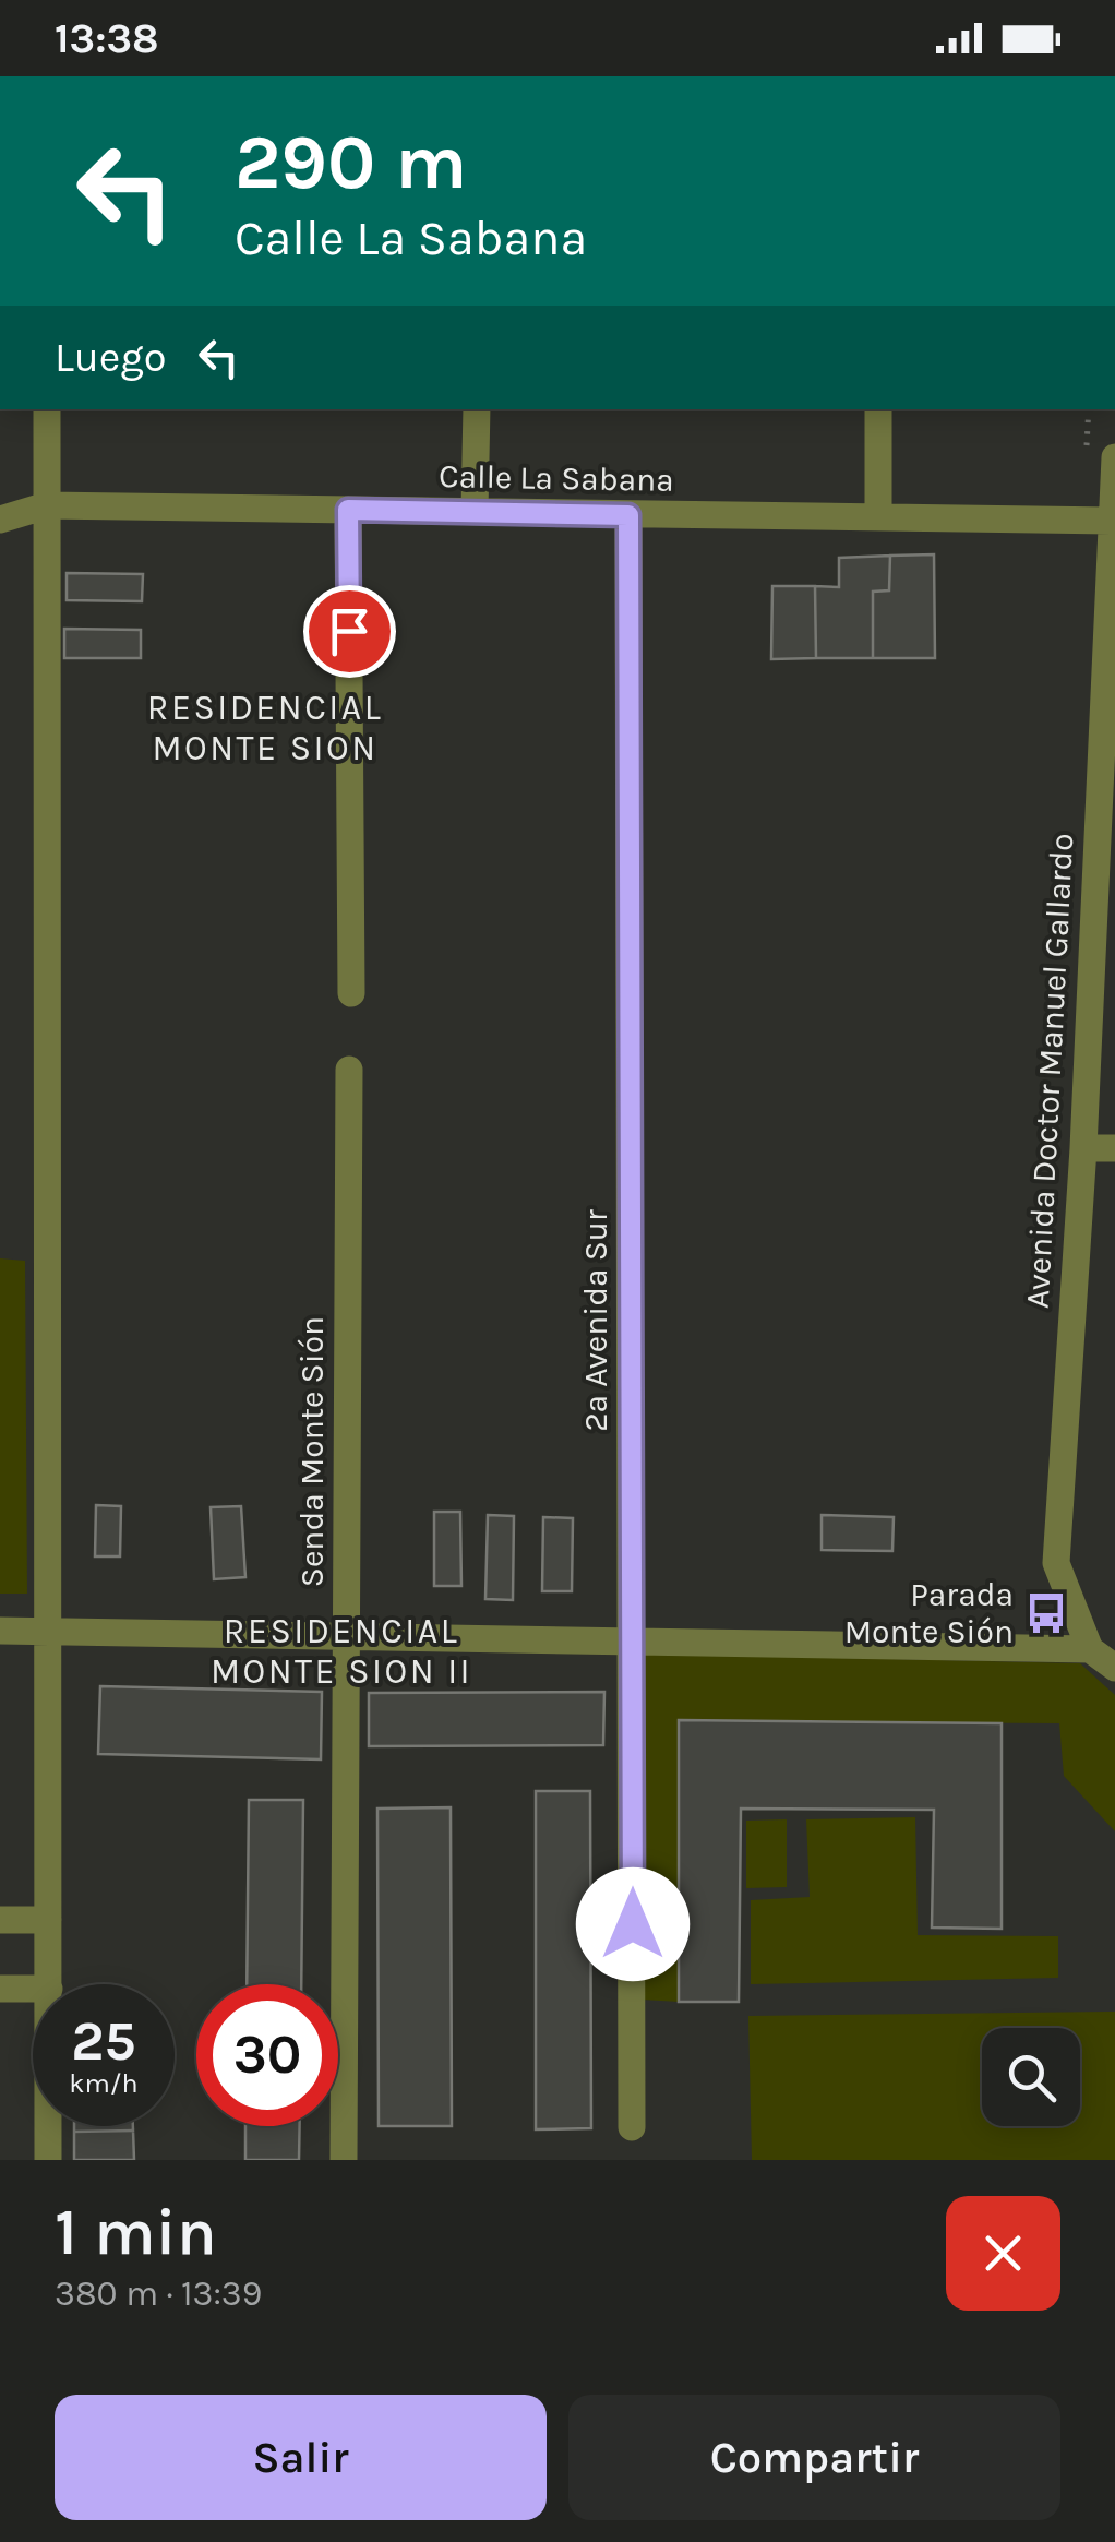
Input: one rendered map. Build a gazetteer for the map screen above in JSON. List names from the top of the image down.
{
  "streets": {
    "street": [
      "Calle La Sabana",
      "Avenida Doctor Manuel Gallardo",
      "2a Avenida Sur",
      "Senda Monte Sión"
    ]
  },
  "crossings": [
    ["Calle La Sabana", "Avenida Doctor Manuel Gallardo"],
    ["Calle La Sabana", "2a Avenida Sur"]
  ],
  "districts": ["RESIDENCIAL MONTE SION", "RESIDENCIAL MONTE SION II"],
  "places": {
    "bus stop": ["Parada Monte Sión"]
  },
  "page": {
    "status": "13:38",
    "turn": ["290 m", "Calle La Sabana"],
    "then": "Luego",
    "speed": "25 km/h",
    "limit": "30",
    "heading": ["1 min", "380 m · 13:39"],
    "buttons": ["Salir", "Compartir"]
  }
}
